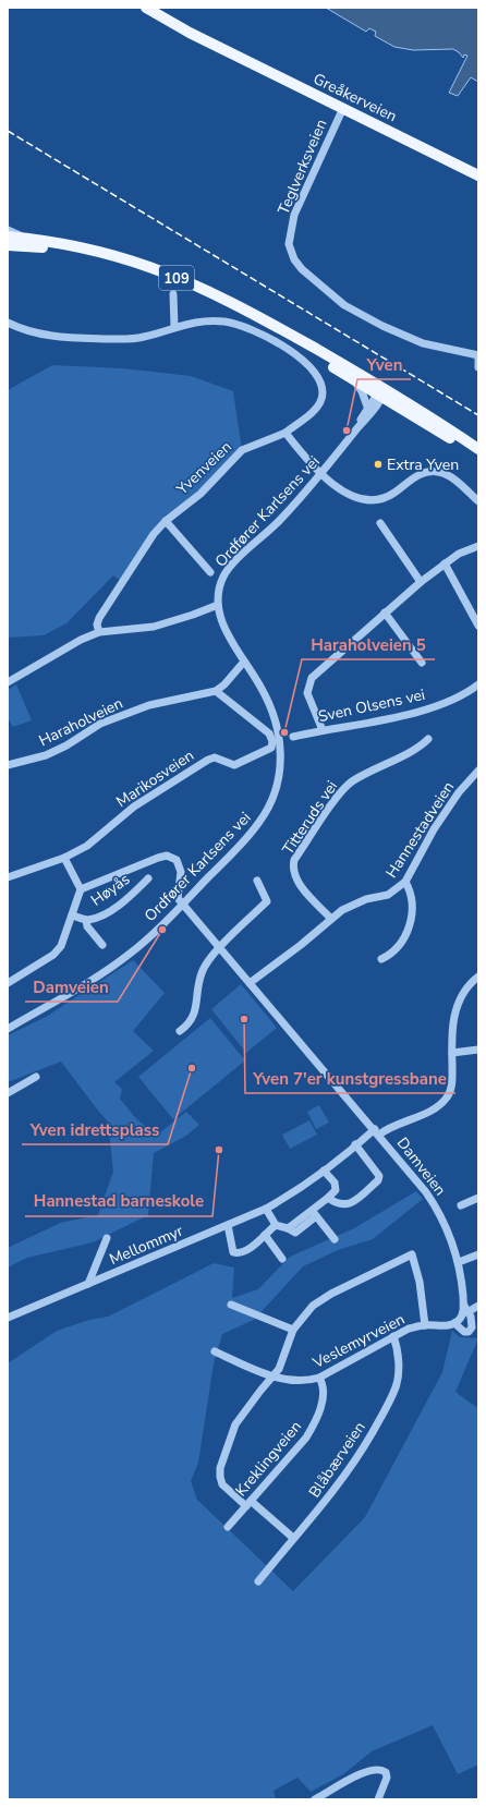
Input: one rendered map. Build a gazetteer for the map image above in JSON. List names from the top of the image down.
{
  "streets": {
    "main road": ["Greåkerveien", "109"],
    "street": [
      "Teglverksveien",
      "Yvenveien",
      "Ordfører Karlsens vei",
      "Sven Olsens vei",
      "Haraholveien",
      "Marikosveien",
      "Titteruds vei",
      "Hannestadveien",
      "Høyås",
      "Damveien",
      "Mellommyr",
      "Veslemyrveien",
      "Kreklingveien",
      "Blåbærveien"
    ]
  },
  "crossings": [
    ["Greåkerveien", "Teglverksveien"],
    ["109", "Ordfører Karlsens vei"],
    ["Ordfører Karlsens vei", "Damveien"],
    ["Haraholveien", "Marikosveien"],
    ["Titteruds vei", "Hannestadveien"],
    ["Hannestadveien", "Damveien"],
    ["Damveien", "Mellommyr"],
    ["Damveien", "Veslemyrveien"],
    ["Veslemyrveien", "Kreklingveien"],
    ["Veslemyrveien", "Blåbærveien"]
  ],
  "places": [
    "Yven",
    "Extra Yven",
    "Haraholveien 5",
    "Damveien",
    "Yven 7'er kunstgressbane",
    "Yven idrettsplass",
    "Hannestad barneskole"
  ]
}
